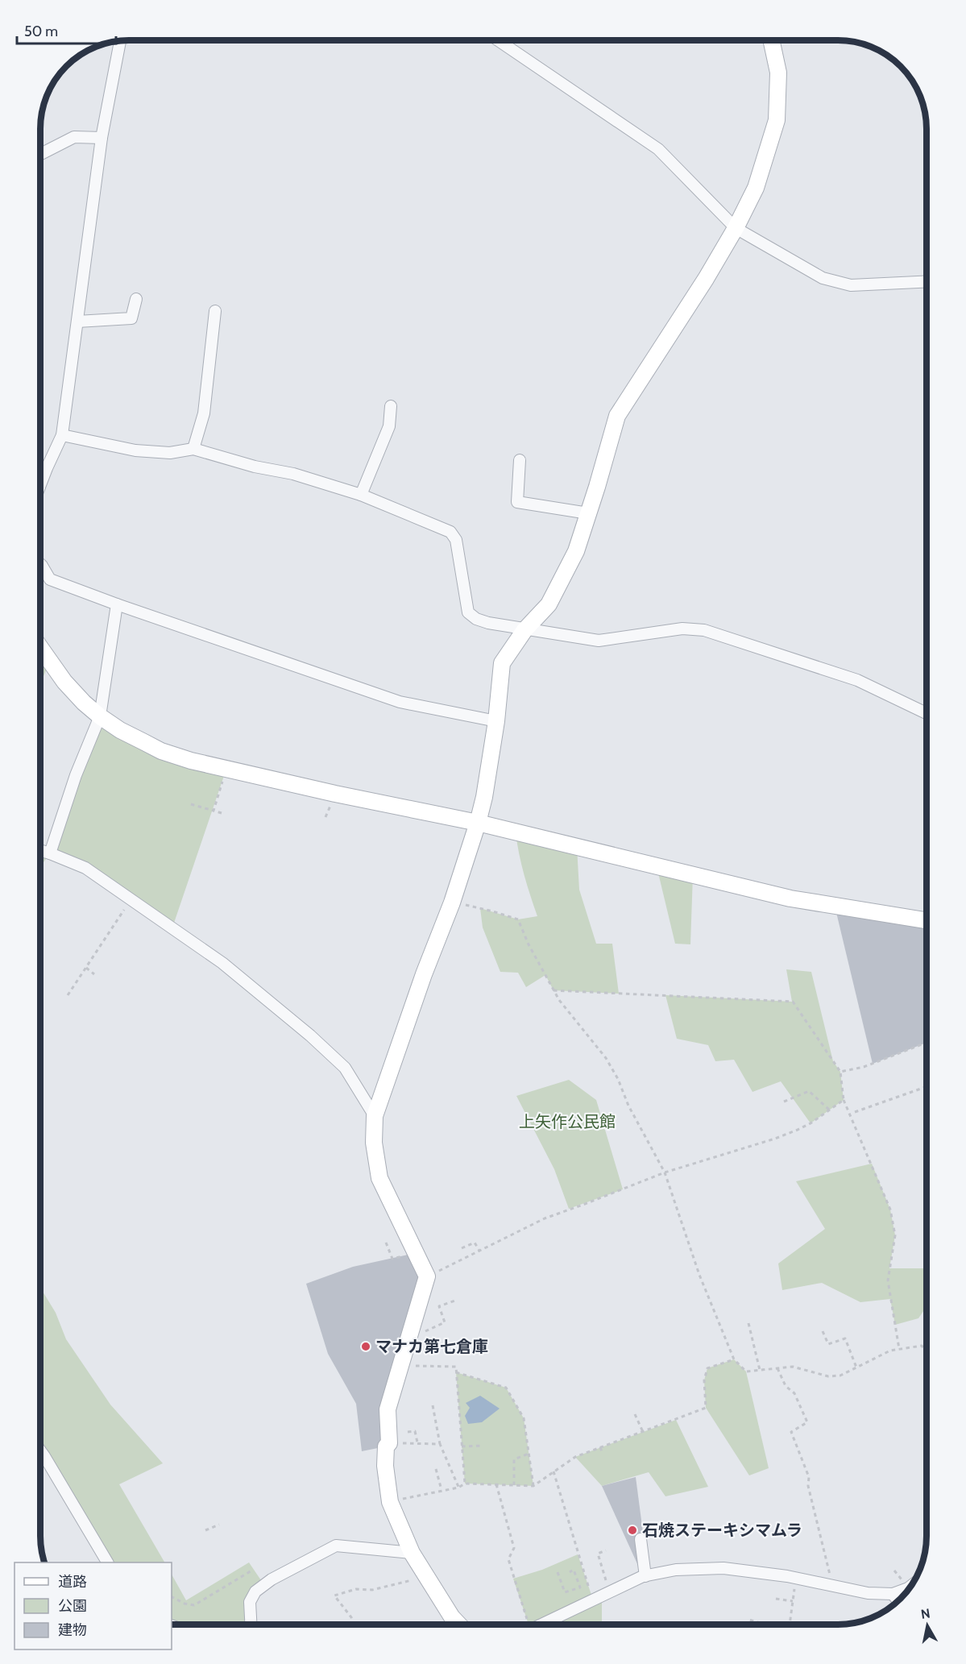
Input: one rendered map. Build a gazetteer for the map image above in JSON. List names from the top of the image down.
{
  "parks": ["上矢作公民館"],
  "places": ["マナカ第七倉庫", "石焼ステーキシマムラ"],
  "legend": ["道路", "公園", "建物"],
  "scale_bar": "50 m",
  "north": "top"
}
